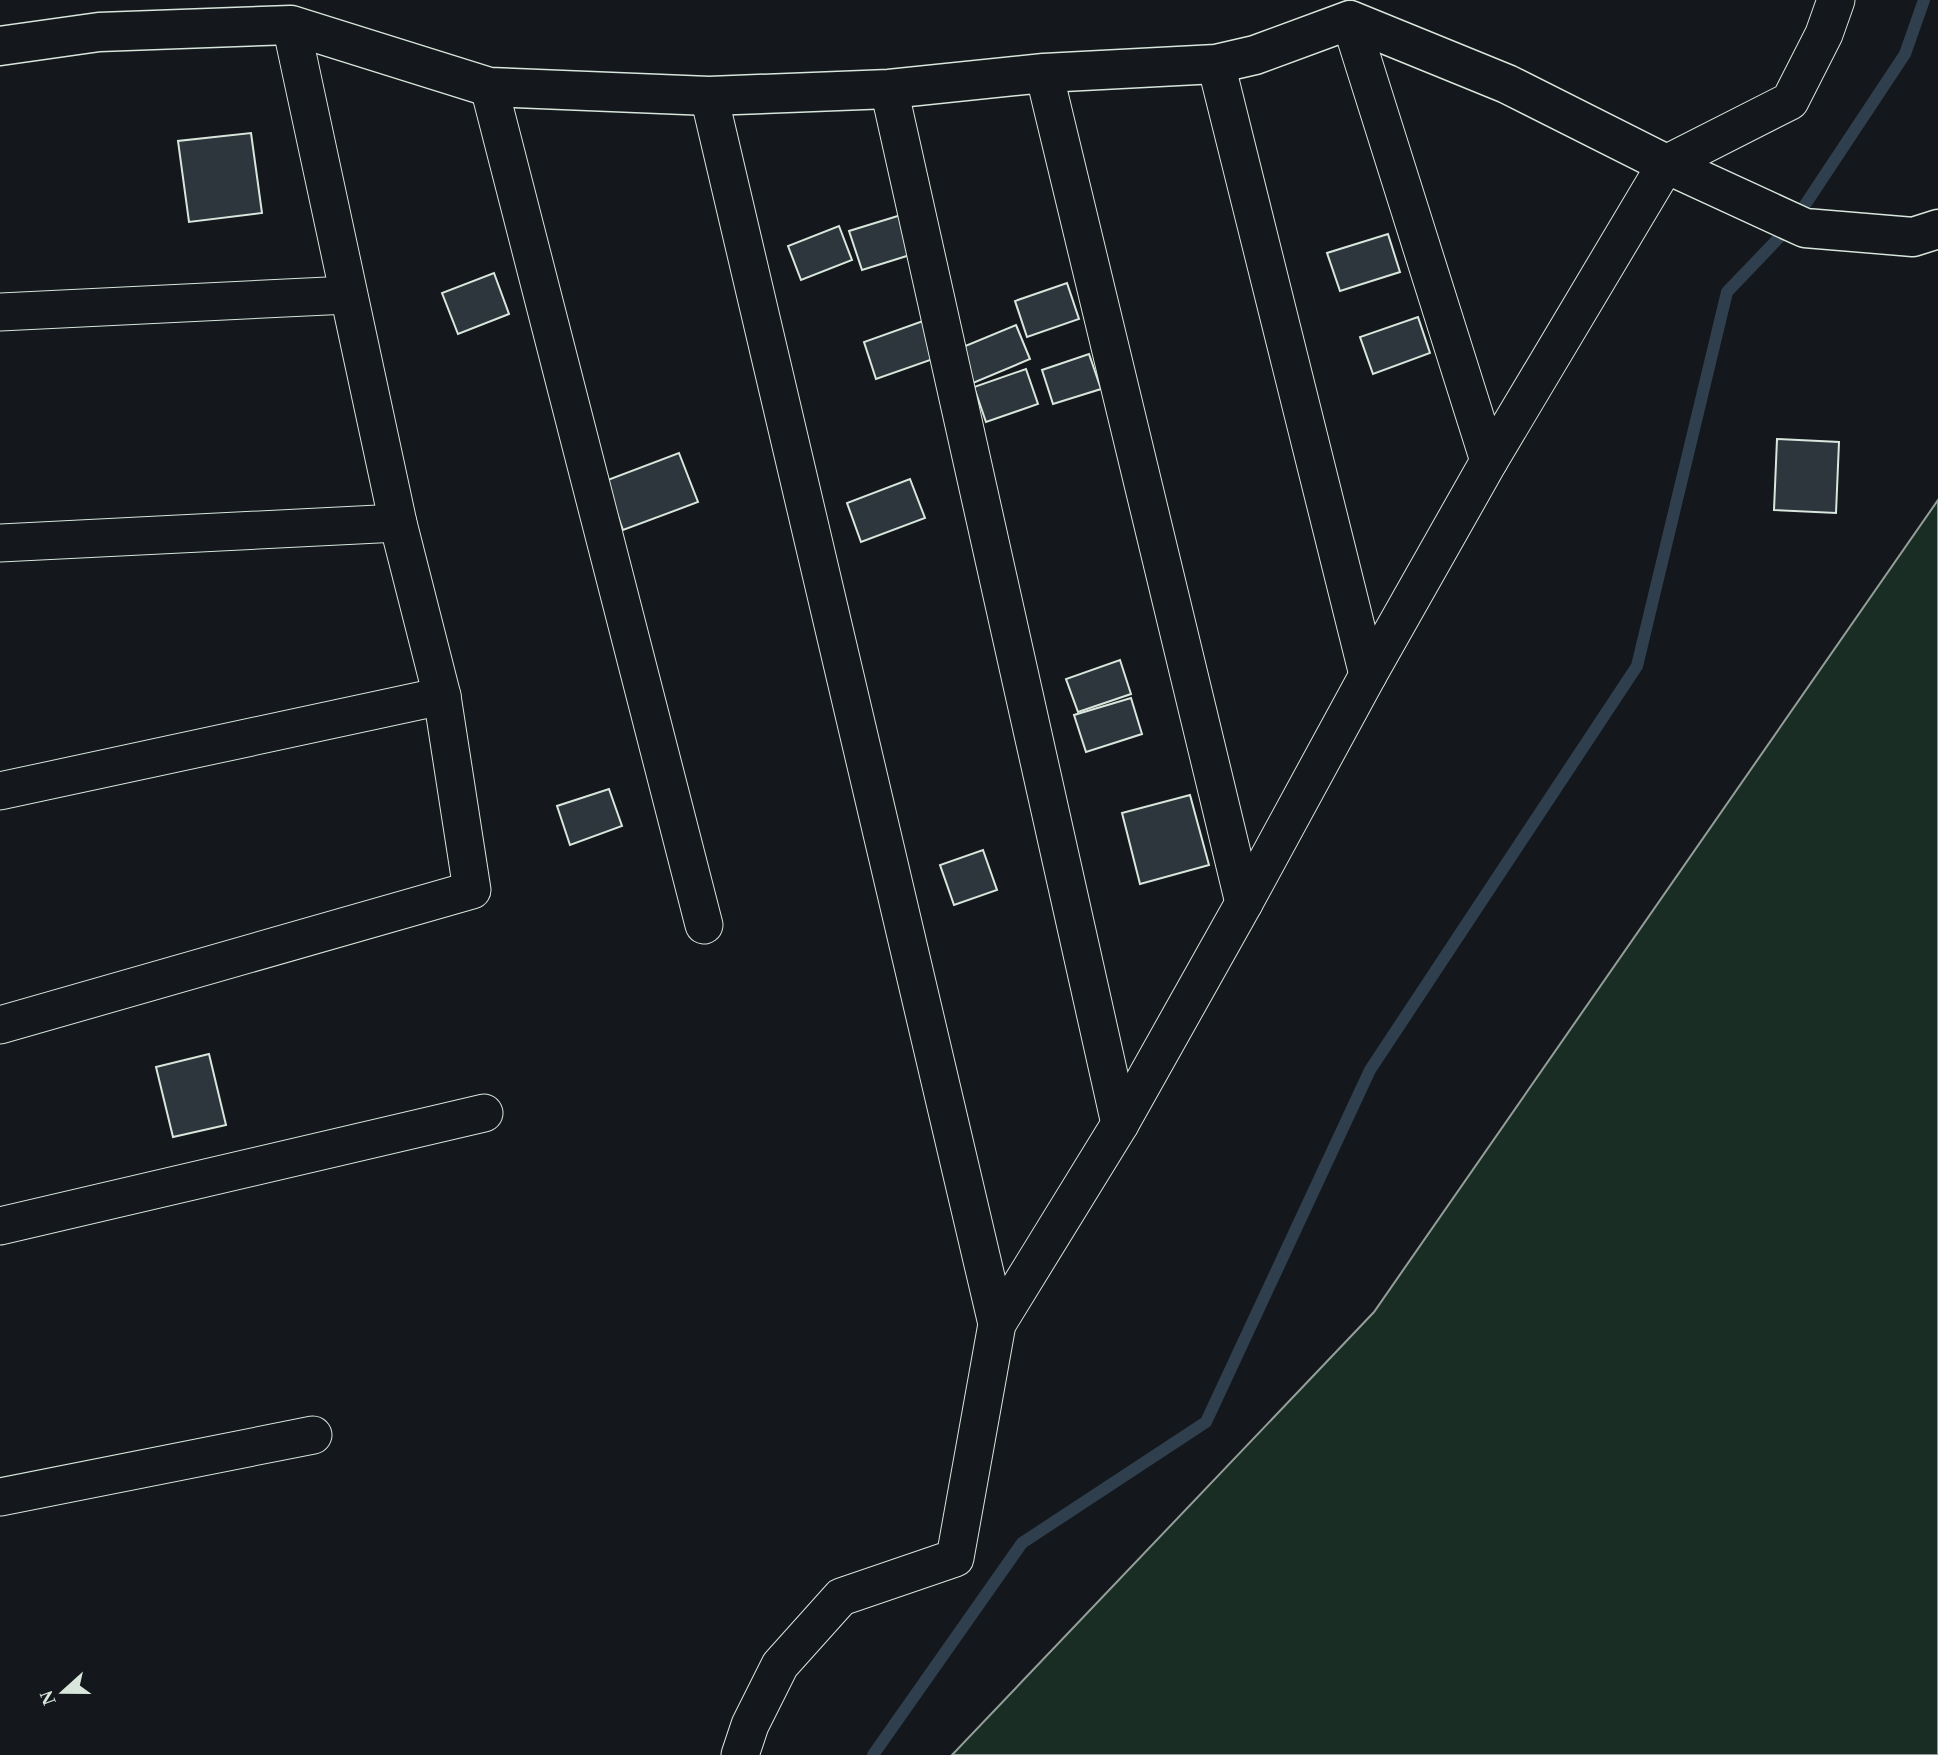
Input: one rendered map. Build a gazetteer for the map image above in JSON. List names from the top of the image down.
{
  "north": "left"
}
